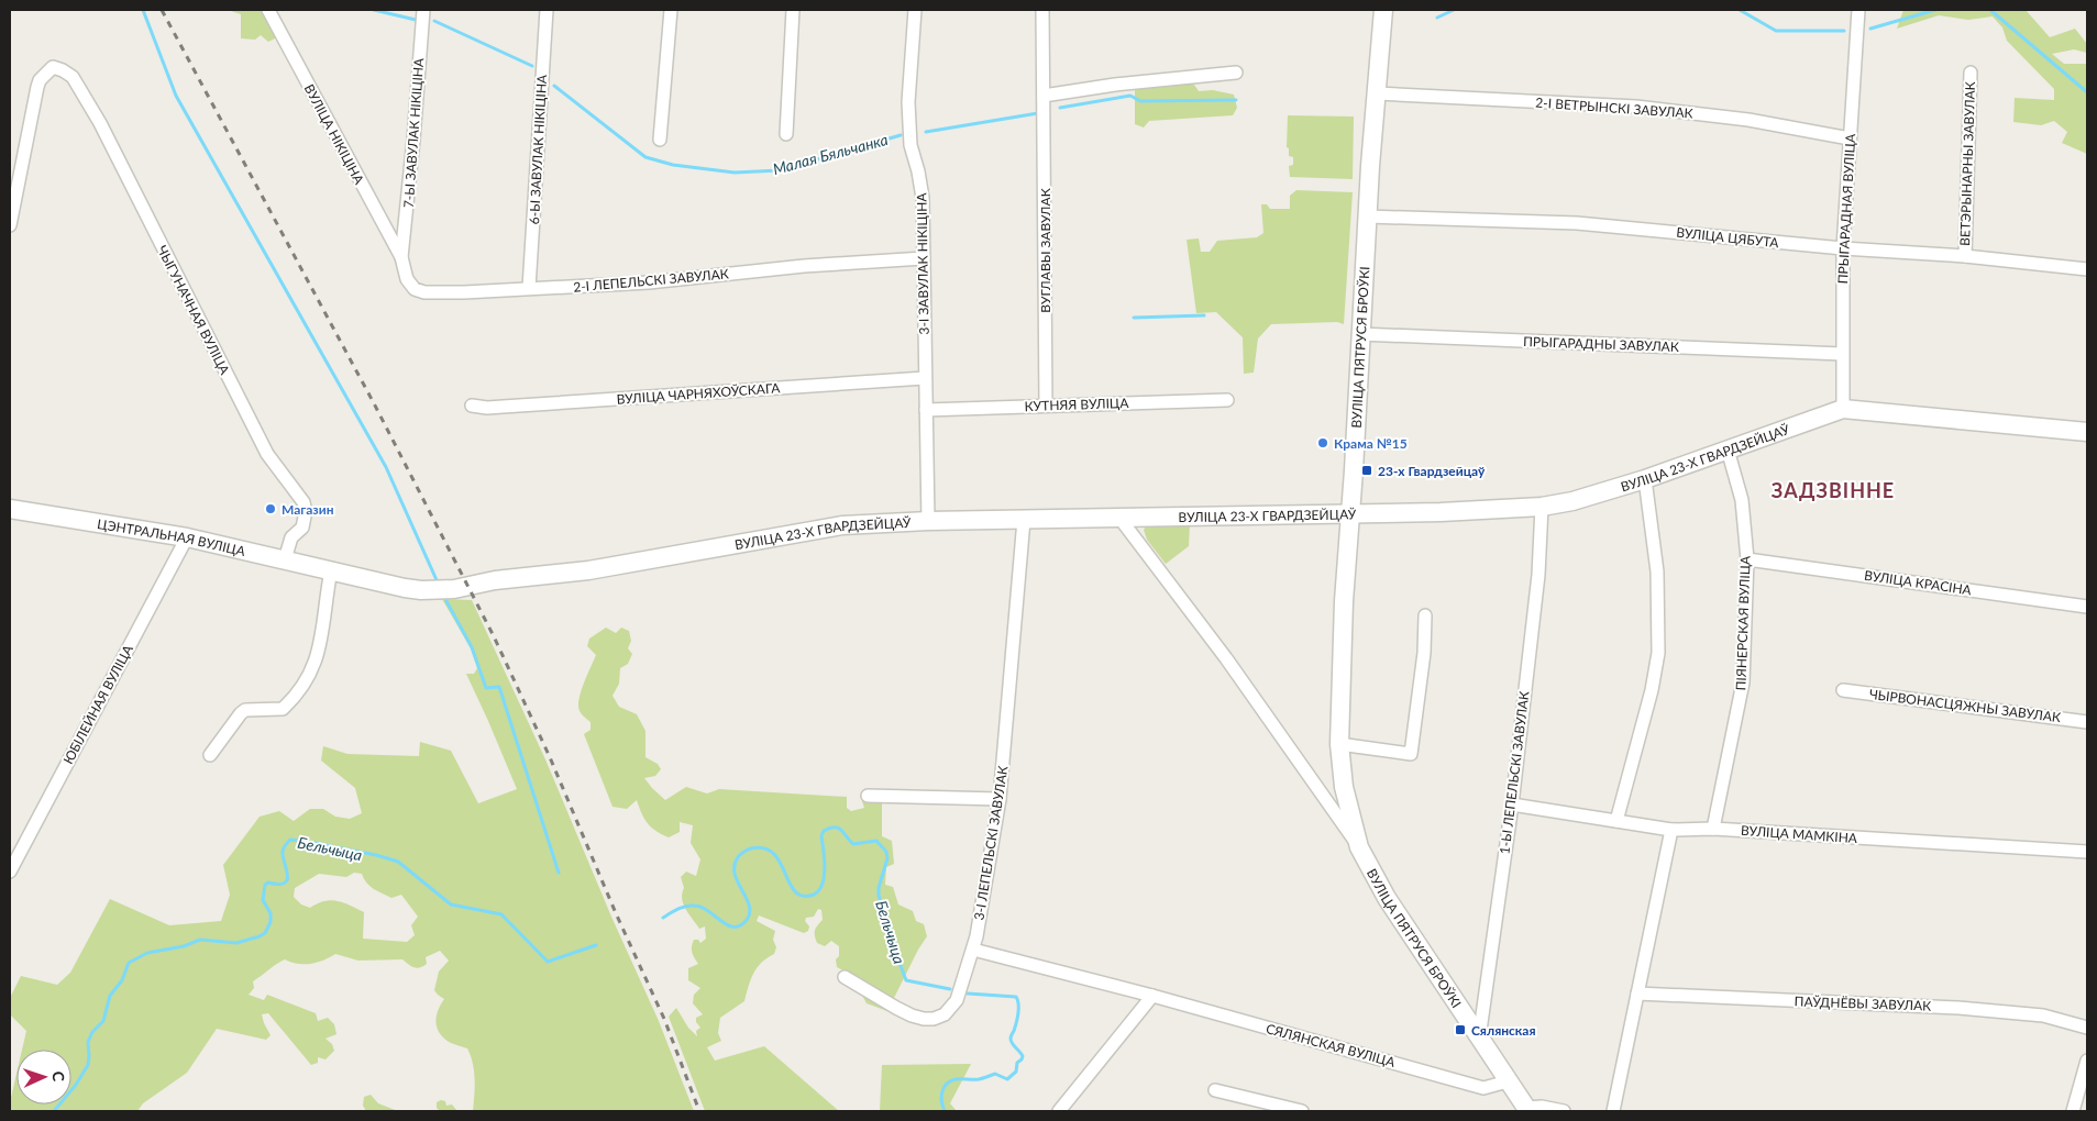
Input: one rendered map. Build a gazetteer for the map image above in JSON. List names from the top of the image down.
{
  "streets": {
    "street": [
      "2-І ВЕТРЫНСКІ ЗАВУЛАК",
      "7-Ы ЗАВУЛАК НІКІЦІНА",
      "ВУЛІЦА НІКІЦІНА",
      "6-Ы ЗАВУЛАК НІКІЦІНА",
      "ВЕТЭРЫНАРНЫ ЗАВУЛАК",
      "ПРЫГАРАДНАЯ ВУЛІЦА",
      "ВУЛІЦА ЦЯБУТА",
      "ВУГЛАВЫ ЗАВУЛАК",
      "3-І ЗАВУЛАК НІКІЦІНА",
      "2-І ЛЕПЕЛЬСКІ ЗАВУЛАК",
      "ЧЫГУНАЧНАЯ ВУЛІЦА",
      "ПРЫГАРАДНЫ ЗАВУЛАК",
      "ВУЛІЦА ПЯТРУСЯ БРОЎКІ",
      "ВУЛІЦА ЧАРНЯХОЎСКАГА",
      "КУТНЯЯ ВУЛІЦА",
      "ВУЛІЦА 23-Х ГВАРДЗЕЙЦАЎ",
      "ЦЭНТРАЛЬНАЯ ВУЛІЦА",
      "ВУЛІЦА КРАСІНА",
      "ПІЯНЕРСКАЯ ВУЛІЦА",
      "ЮБІЛЕЙНАЯ ВУЛІЦА",
      "ЧЫРВОНАСЦЯЖНЫ ЗАВУЛАК",
      "1-Ы ЛЕПЕЛЬСКІ ЗАВУЛАК",
      "ВУЛІЦА МАМКІНА",
      "3-І ЛЕПЕЛЬСКІ ЗАВУЛАК",
      "ПАЎДНЁВЫ ЗАВУЛАК",
      "СЯЛЯНСКАЯ ВУЛІЦА"
    ]
  },
  "crossings": [
    ["2-І ВЕТРЫНСКІ ЗАВУЛАК", "ПРЫГАРАДНАЯ ВУЛІЦА"],
    ["2-І ВЕТРЫНСКІ ЗАВУЛАК", "ВУЛІЦА ПЯТРУСЯ БРОЎКІ"],
    ["7-Ы ЗАВУЛАК НІКІЦІНА", "ВУЛІЦА НІКІЦІНА"],
    ["7-Ы ЗАВУЛАК НІКІЦІНА", "2-І ЛЕПЕЛЬСКІ ЗАВУЛАК"],
    ["ВУЛІЦА НІКІЦІНА", "2-І ЛЕПЕЛЬСКІ ЗАВУЛАК"],
    ["6-Ы ЗАВУЛАК НІКІЦІНА", "2-І ЛЕПЕЛЬСКІ ЗАВУЛАК"],
    ["ВЕТЭРЫНАРНЫ ЗАВУЛАК", "ВУЛІЦА ЦЯБУТА"],
    ["ПРЫГАРАДНАЯ ВУЛІЦА", "ВУЛІЦА ЦЯБУТА"],
    ["ПРЫГАРАДНАЯ ВУЛІЦА", "ПРЫГАРАДНЫ ЗАВУЛАК"],
    ["ПРЫГАРАДНАЯ ВУЛІЦА", "ВУЛІЦА 23-Х ГВАРДЗЕЙЦАЎ"],
    ["ВУЛІЦА ЦЯБУТА", "ВУЛІЦА ПЯТРУСЯ БРОЎКІ"],
    ["ВУГЛАВЫ ЗАВУЛАК", "КУТНЯЯ ВУЛІЦА"],
    ["3-І ЗАВУЛАК НІКІЦІНА", "2-І ЛЕПЕЛЬСКІ ЗАВУЛАК"],
    ["3-І ЗАВУЛАК НІКІЦІНА", "ВУЛІЦА ЧАРНЯХОЎСКАГА"],
    ["3-І ЗАВУЛАК НІКІЦІНА", "КУТНЯЯ ВУЛІЦА"],
    ["3-І ЗАВУЛАК НІКІЦІНА", "ВУЛІЦА 23-Х ГВАРДЗЕЙЦАЎ"],
    ["ЧЫГУНАЧНАЯ ВУЛІЦА", "ЦЭНТРАЛЬНАЯ ВУЛІЦА"],
    ["ПРЫГАРАДНЫ ЗАВУЛАК", "ВУЛІЦА ПЯТРУСЯ БРОЎКІ"],
    ["ВУЛІЦА ПЯТРУСЯ БРОЎКІ", "ВУЛІЦА 23-Х ГВАРДЗЕЙЦАЎ"],
    ["ВУЛІЦА ПЯТРУСЯ БРОЎКІ", "1-Ы ЛЕПЕЛЬСКІ ЗАВУЛАК"],
    ["ВУЛІЦА ПЯТРУСЯ БРОЎКІ", "СЯЛЯНСКАЯ ВУЛІЦА"],
    ["ВУЛІЦА 23-Х ГВАРДЗЕЙЦАЎ", "ЦЭНТРАЛЬНАЯ ВУЛІЦА"],
    ["ВУЛІЦА 23-Х ГВАРДЗЕЙЦАЎ", "ПІЯНЕРСКАЯ ВУЛІЦА"],
    ["ВУЛІЦА 23-Х ГВАРДЗЕЙЦАЎ", "1-Ы ЛЕПЕЛЬСКІ ЗАВУЛАК"],
    ["ВУЛІЦА 23-Х ГВАРДЗЕЙЦАЎ", "3-І ЛЕПЕЛЬСКІ ЗАВУЛАК"],
    ["ЦЭНТРАЛЬНАЯ ВУЛІЦА", "ЮБІЛЕЙНАЯ ВУЛІЦА"],
    ["ВУЛІЦА КРАСІНА", "ПІЯНЕРСКАЯ ВУЛІЦА"],
    ["ПІЯНЕРСКАЯ ВУЛІЦА", "ВУЛІЦА МАМКІНА"],
    ["1-Ы ЛЕПЕЛЬСКІ ЗАВУЛАК", "ВУЛІЦА МАМКІНА"],
    ["3-І ЛЕПЕЛЬСКІ ЗАВУЛАК", "СЯЛЯНСКАЯ ВУЛІЦА"]
  ],
  "districts": ["ЗАДЗВІННЕ"],
  "water": ["Малая Бяльчанка", "Бельчыца"],
  "places": {
    "other": ["Крама №15", "Магазин"],
    "transit": ["23-х Гвардзейцаў", "Сялянская"]
  },
  "north": "right"
}
